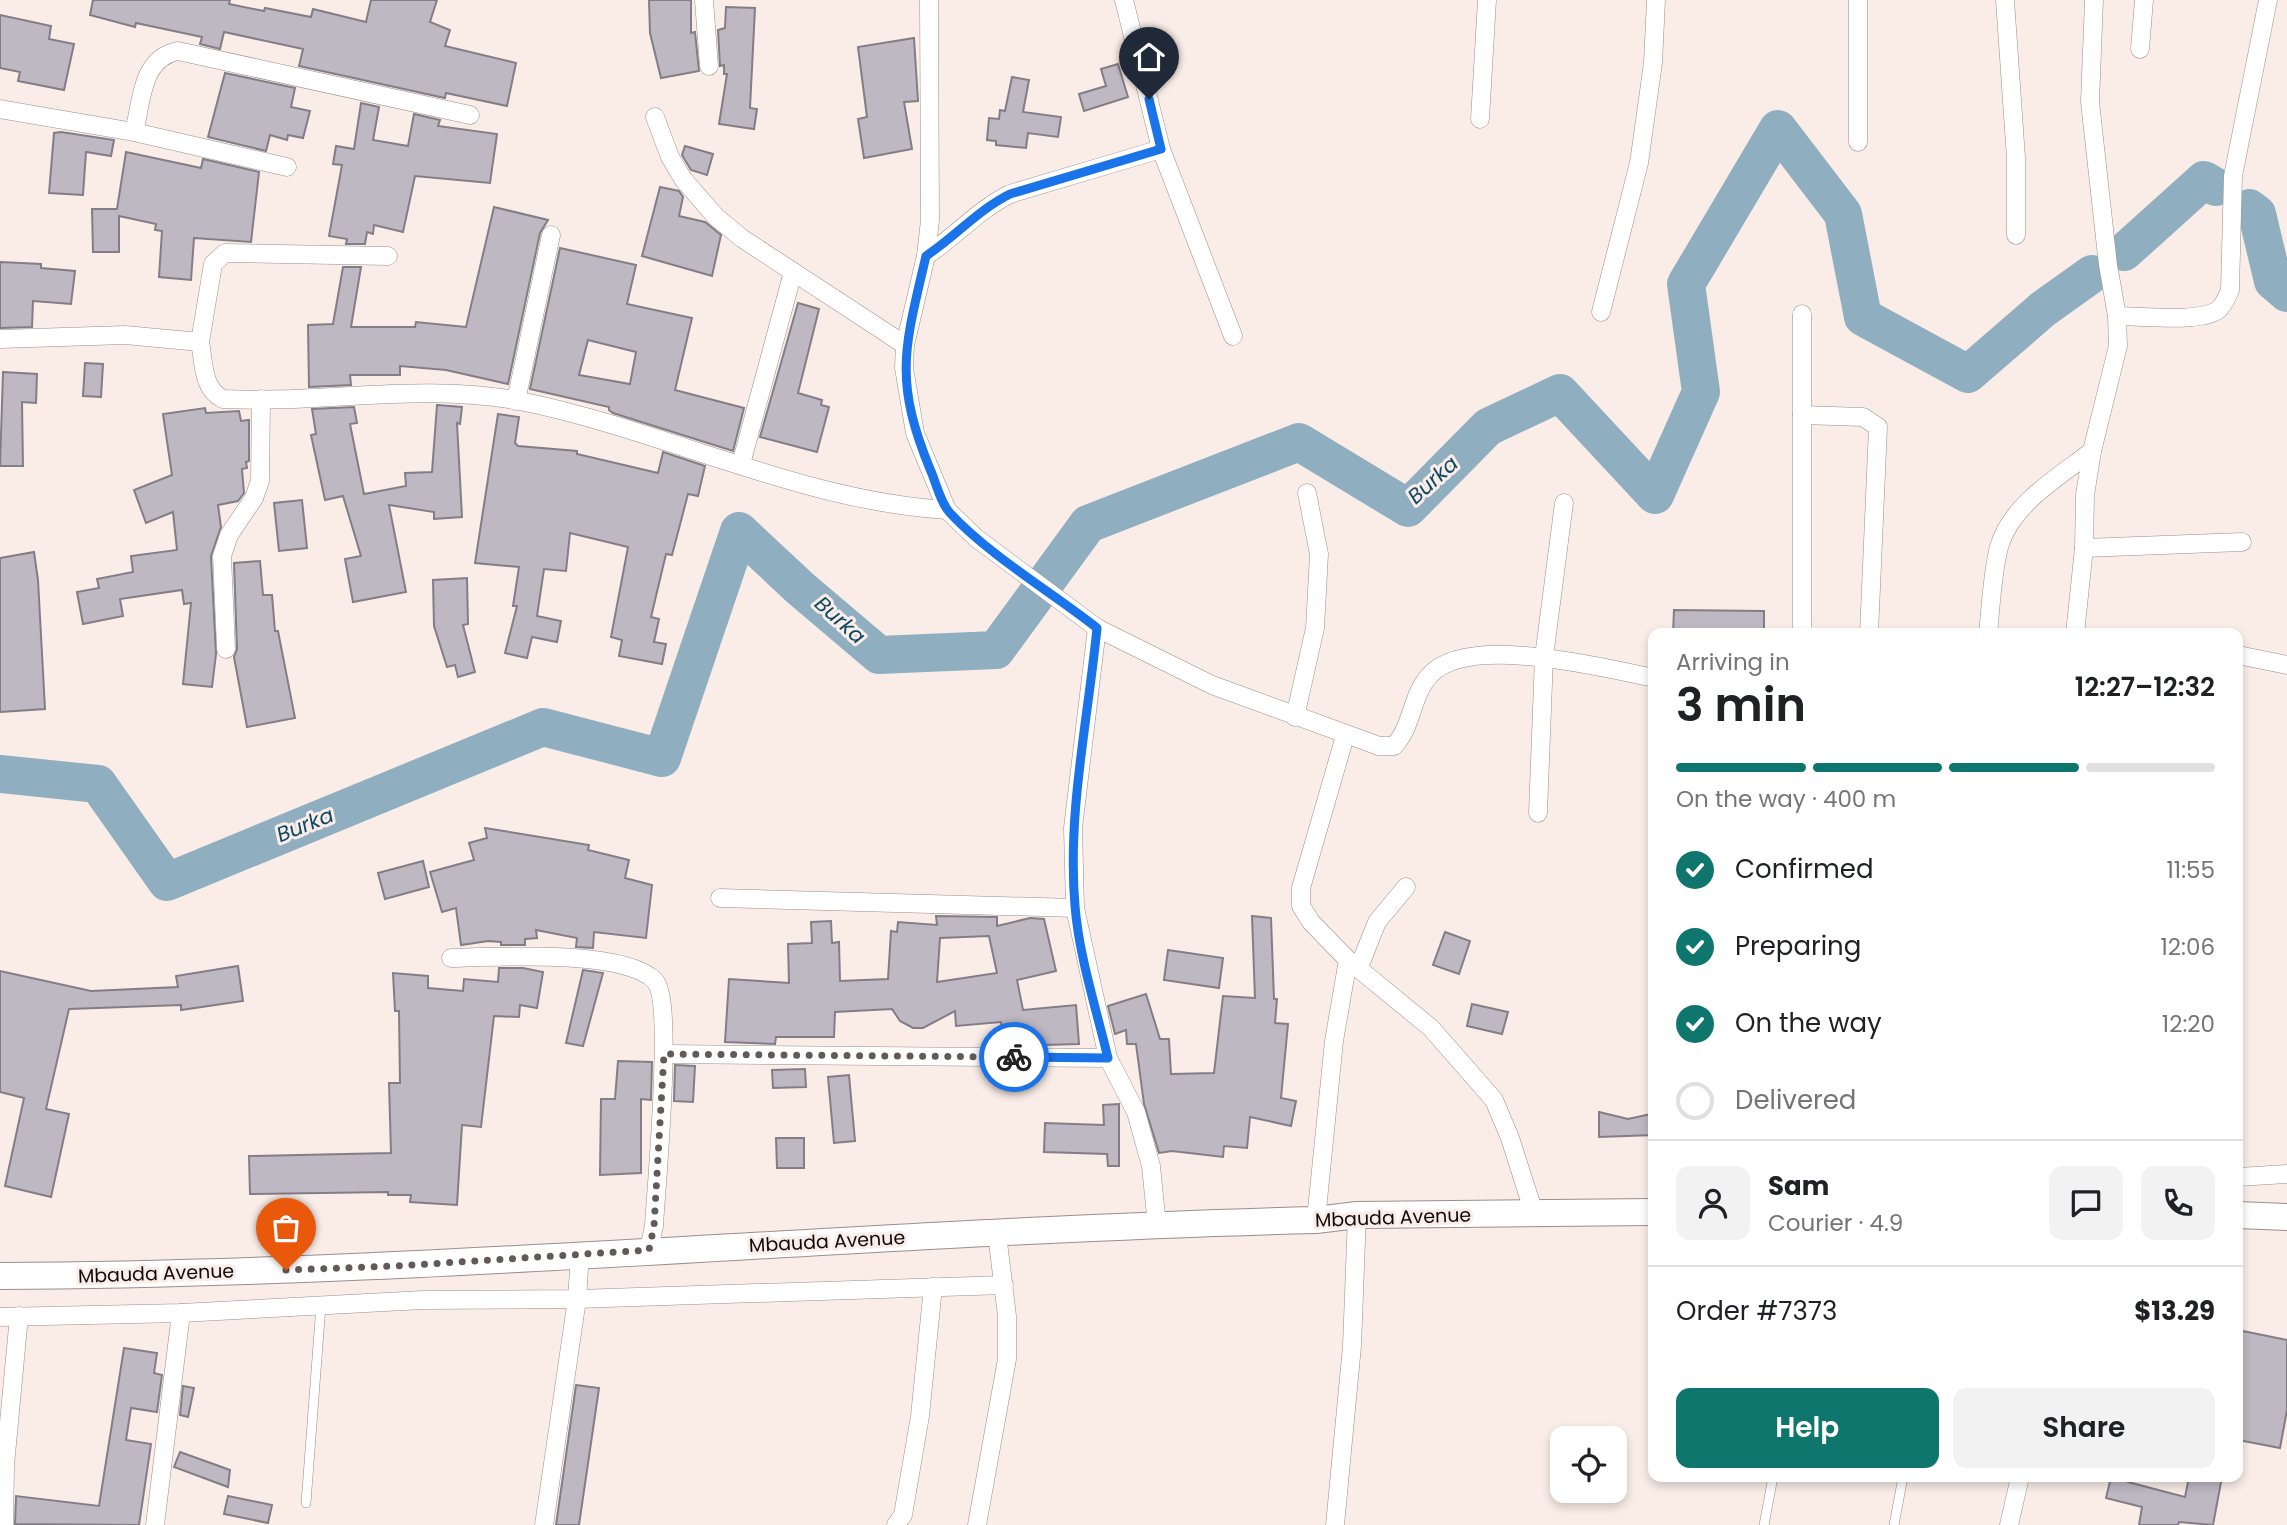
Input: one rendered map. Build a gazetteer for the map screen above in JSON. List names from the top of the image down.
{
  "streets": {
    "street": ["Mbauda Avenue"]
  },
  "water": ["Burka"],
  "page": {
    "heading": ["3 min", "Arriving in", "12:27–12:32"],
    "panel": [
      "Sam",
      "Courier · 4.9",
      "Order #7373",
      "$13.29"
    ],
    "bar": "On the way · 400 m",
    "list": [
      ["Confirmed", "11:55"],
      ["Preparing", "12:06"],
      ["On the way", "12:20"],
      "Delivered"
    ],
    "buttons": ["Help", "Share"]
  }
}
